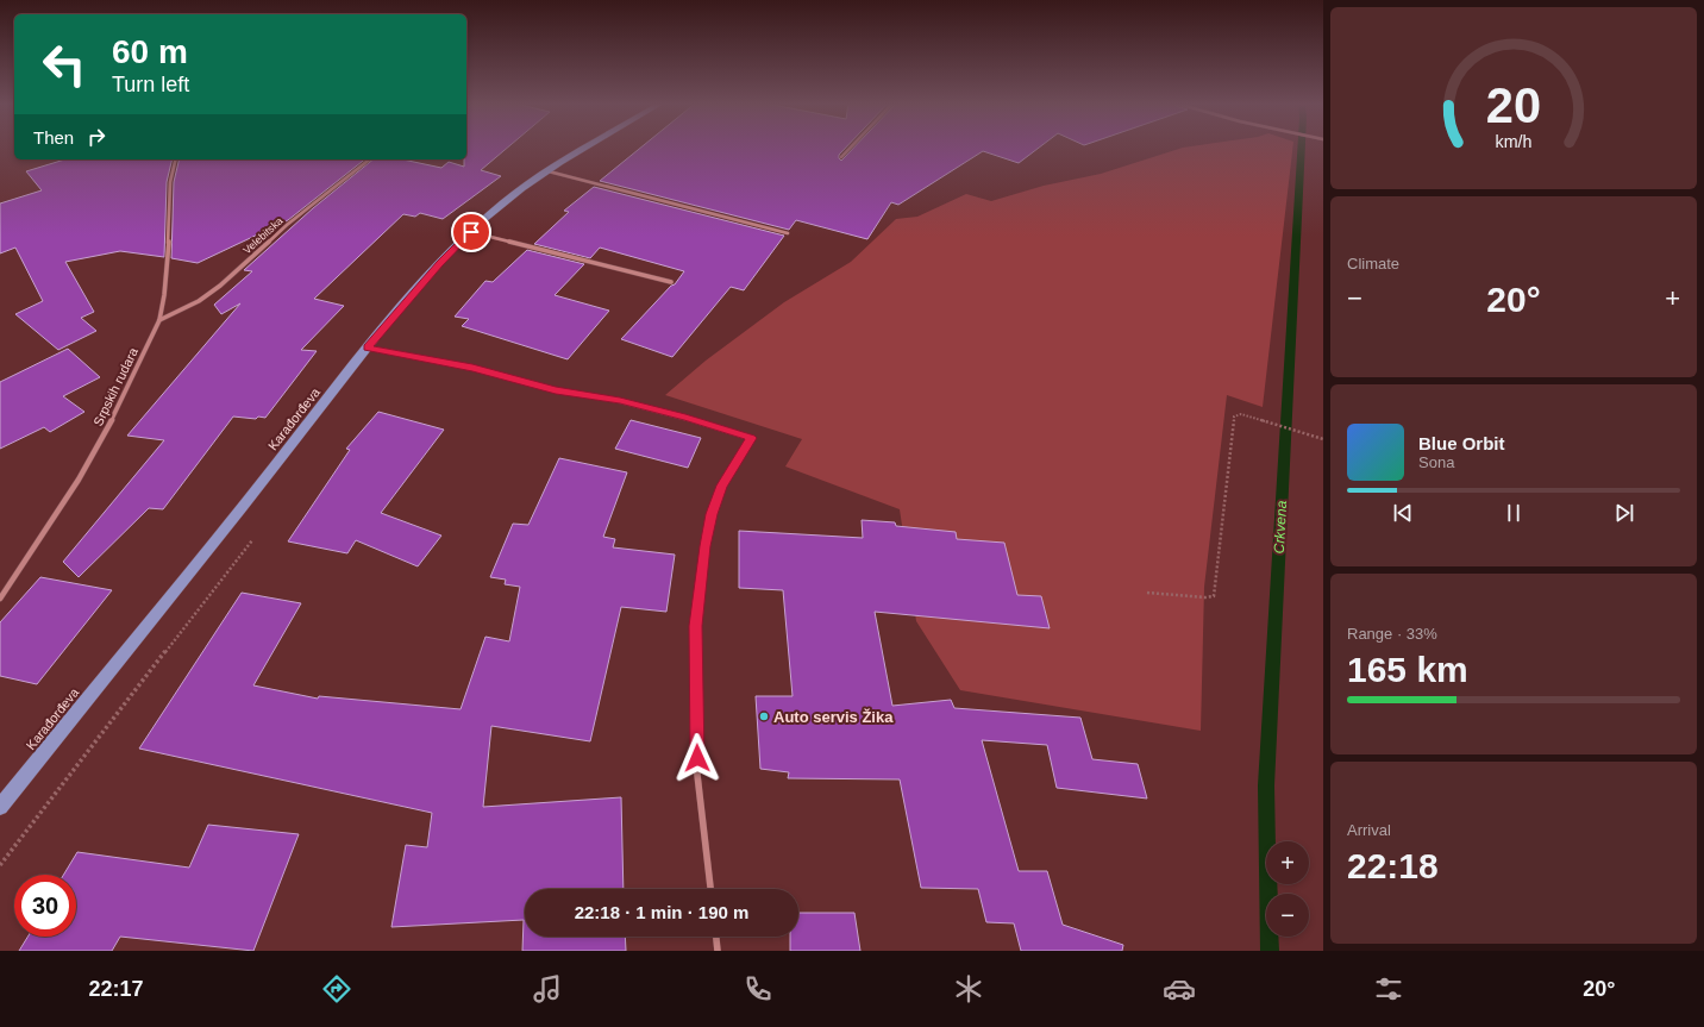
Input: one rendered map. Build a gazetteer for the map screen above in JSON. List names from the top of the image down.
{
  "streets": {
    "main road": ["Karađorđeva"],
    "street": ["Velebitska", "Srpskih rudara"]
  },
  "crossings": [
    ["Velebitska", "Srpskih rudara"]
  ],
  "water": ["Crkvena"],
  "places": ["Auto servis Žika"],
  "page": {
    "turn": ["60 m", "Turn left"],
    "then": "Then",
    "tile": [
      "Climate",
      ["Range · 33%", "165 km"],
      ["Arrival", "22:18"]
    ],
    "heat": ["−", "20°", "+"],
    "song": ["Blue Orbit", "Sona"],
    "map_buttons": ["+", "−"],
    "limit": "30",
    "trip": "22:18 · 1 min · 190 m",
    "tabs": ["22:17", "20°"],
    "gauge": ["20", "km/h"]
  }
}
